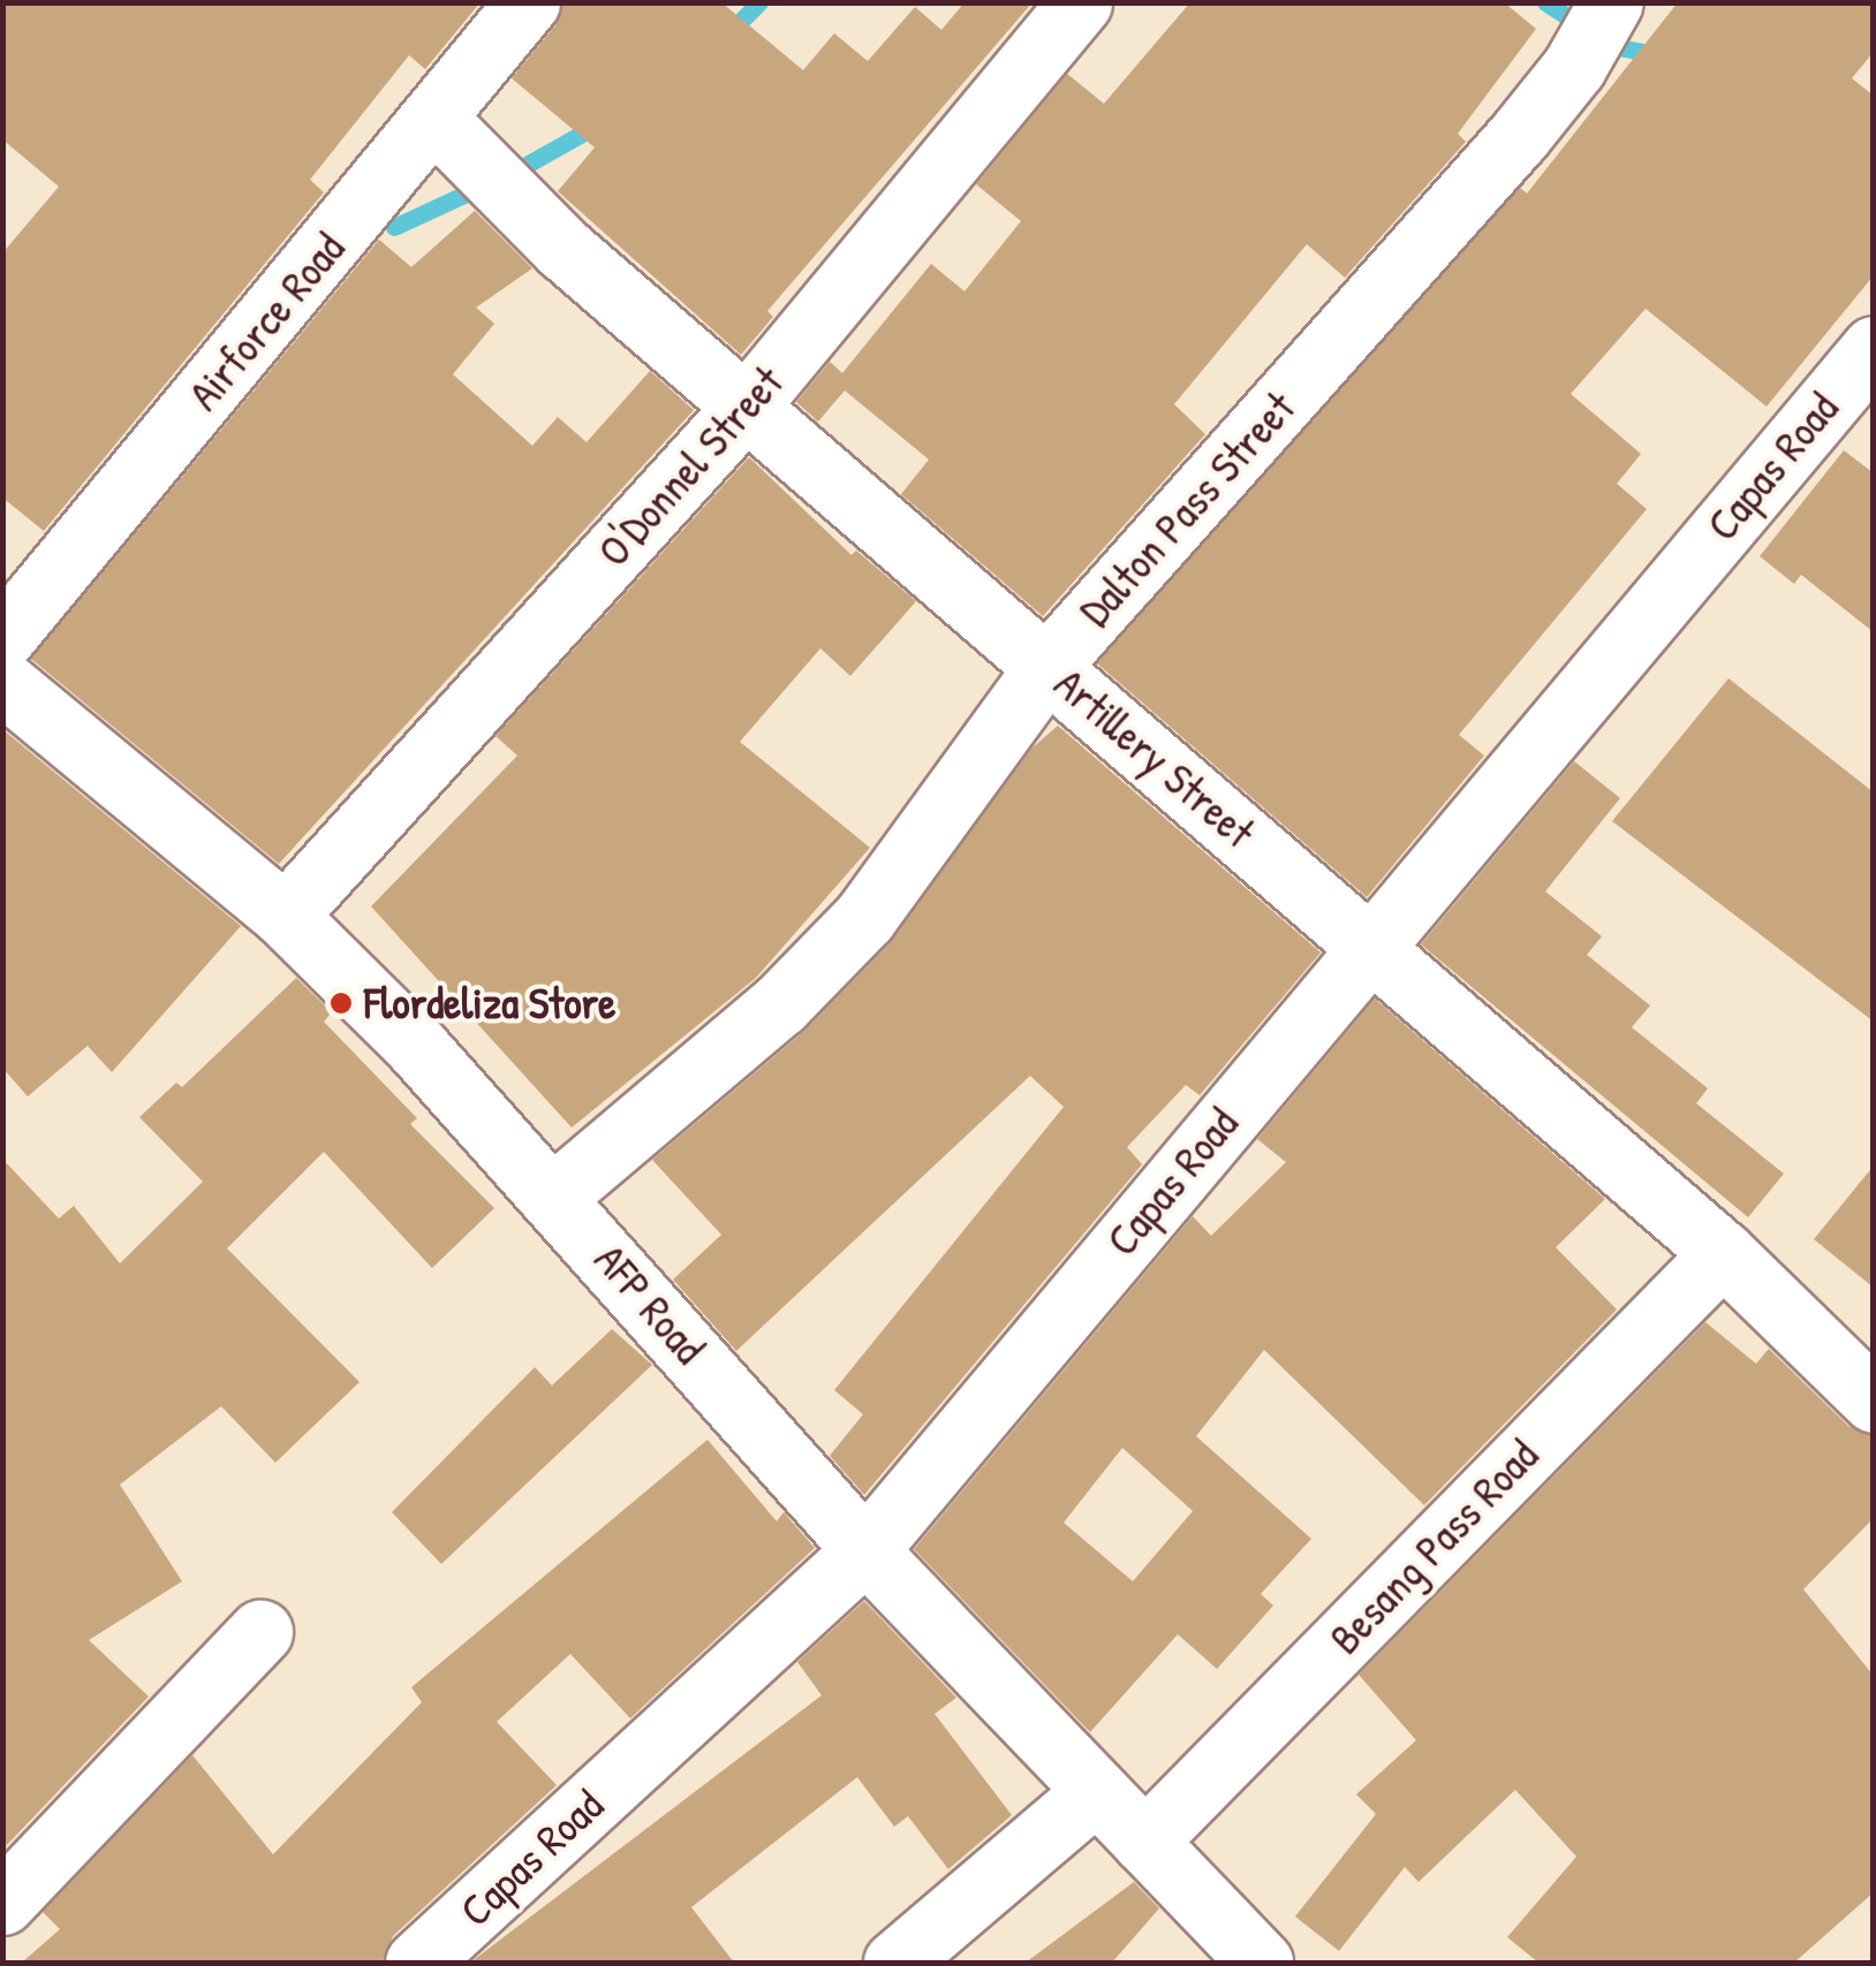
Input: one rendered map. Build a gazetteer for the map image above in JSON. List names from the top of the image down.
{
  "streets": {
    "street": [
      "Airforce Road",
      "O'Donnel Street",
      "Capas Road",
      "Dalton Pass Street",
      "Artillery Street",
      "AFP Road",
      "Besang Pass Road"
    ]
  },
  "crossings": [
    ["Airforce Road", "Artillery Street"],
    ["O'Donnel Street", "Artillery Street"],
    ["O'Donnel Street", "AFP Road"],
    ["Capas Road", "Artillery Street"],
    ["Capas Road", "AFP Road"],
    ["Dalton Pass Street", "Artillery Street"],
    ["Dalton Pass Street", "AFP Road"],
    ["Artillery Street", "Besang Pass Road"],
    ["AFP Road", "Besang Pass Road"]
  ],
  "places": ["Flordeliza Store"]
}
